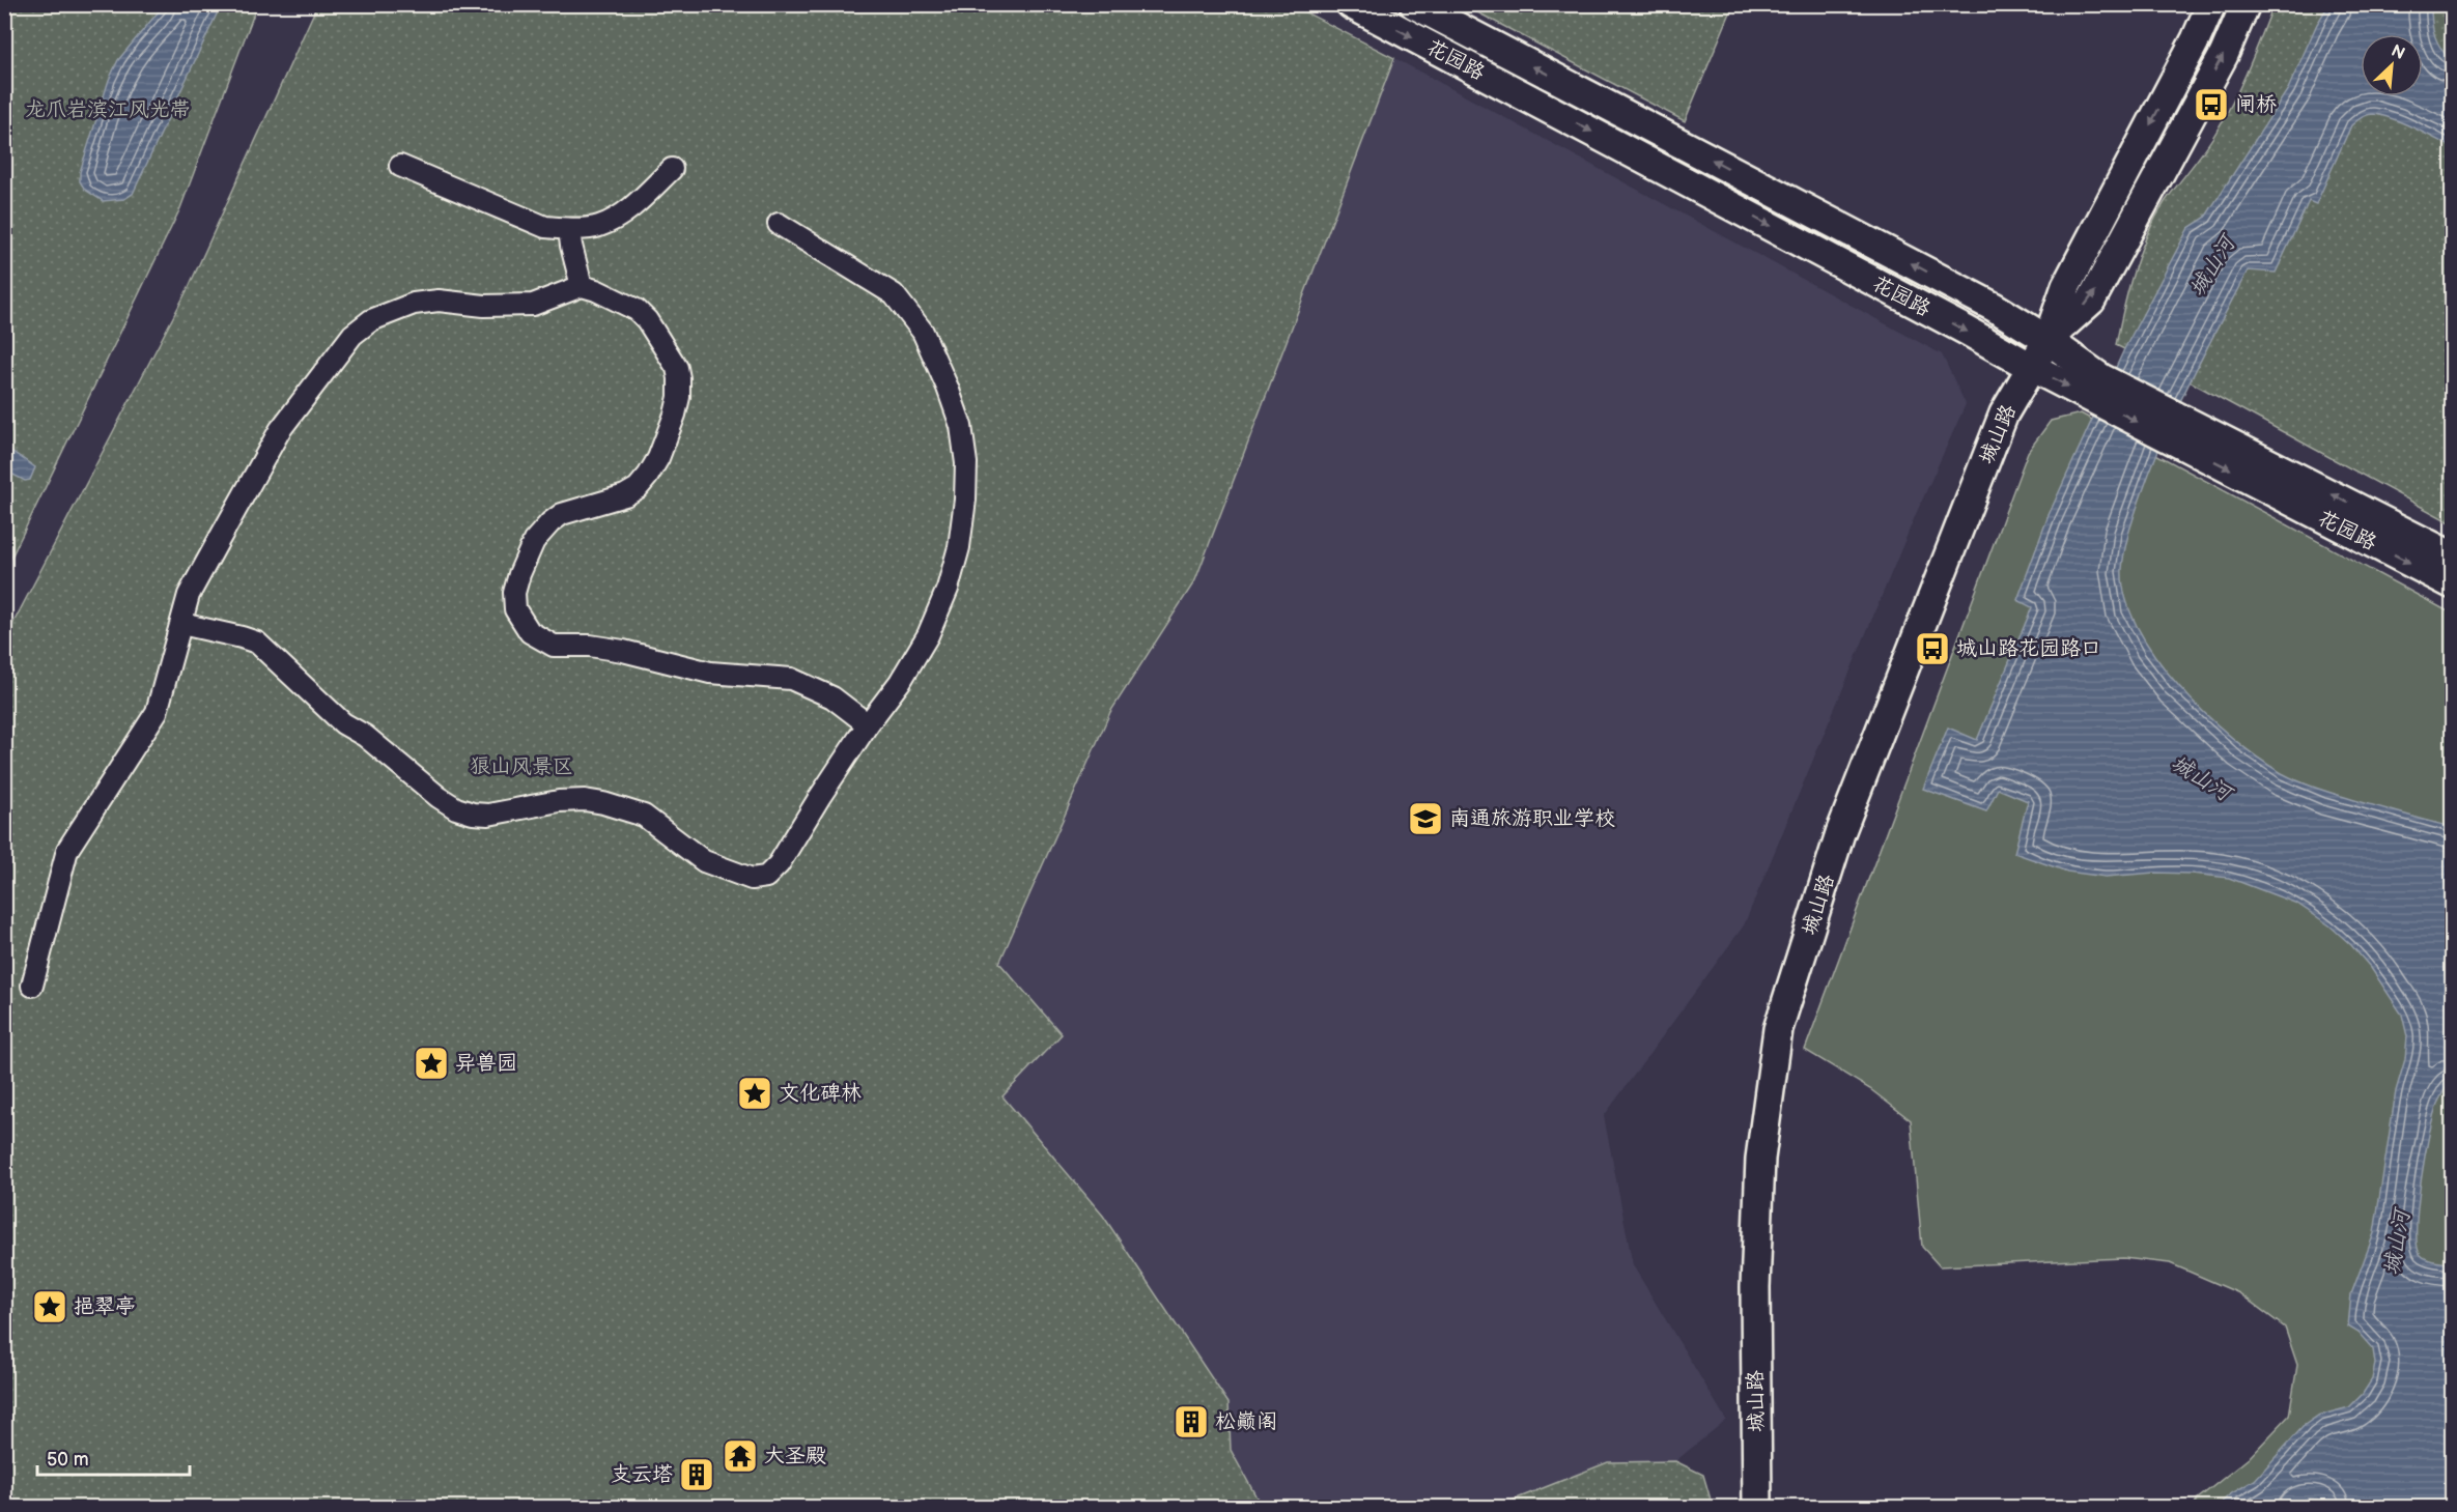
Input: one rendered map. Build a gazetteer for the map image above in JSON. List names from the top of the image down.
{
  "streets": {
    "main road": ["花园路", "城山路"]
  },
  "crossings": [
    ["花园路", "城山路"]
  ],
  "water": ["城山河"],
  "parks": ["龙爪岩滨江风光带", "狼山风景区"],
  "places": {
    "bus stop": ["闸桥", "城山路花园路口"],
    "school or university": ["南通旅游职业学校"],
    "place": ["异兽园", "文化碑林", "挹翠亭"],
    "building": ["松巅阁", "支云塔"],
    "temple": ["大圣殿"]
  },
  "scale_bar": "50 m",
  "north": "top right"
}
